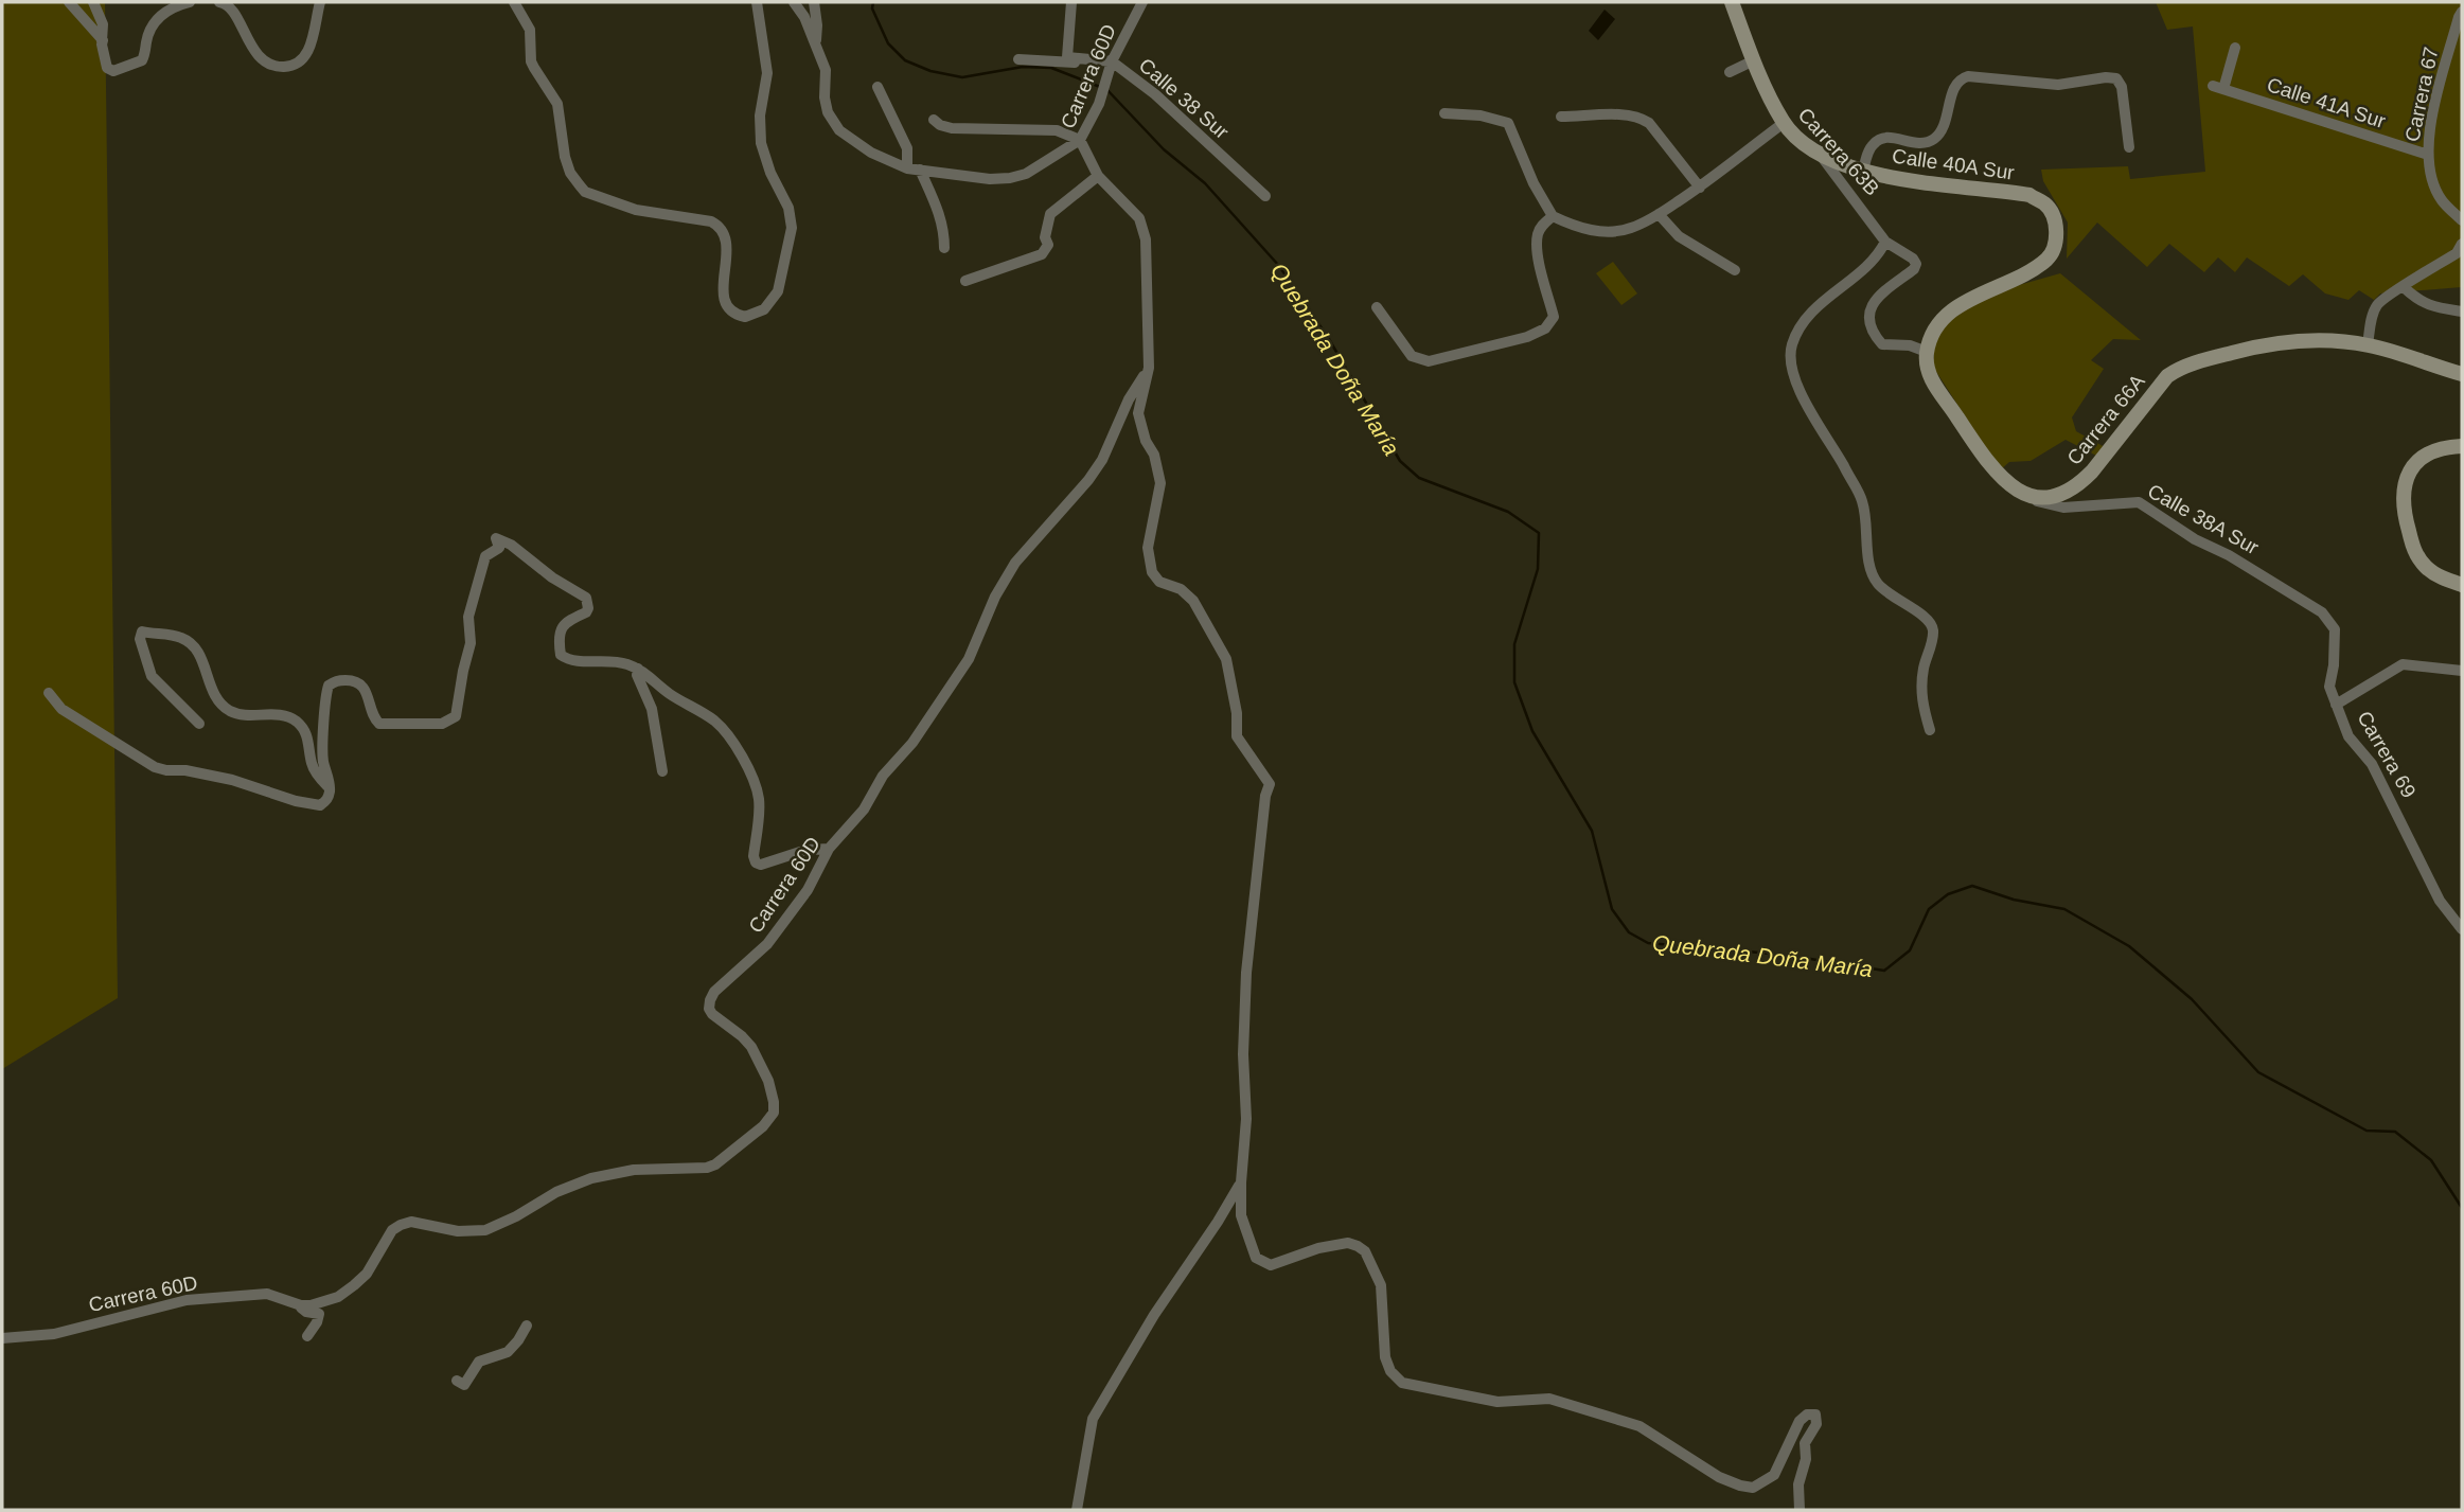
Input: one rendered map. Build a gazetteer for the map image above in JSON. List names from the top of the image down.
{
  "streets": {
    "main road": [
      "Carrera 63B",
      "Calle 40A Sur",
      "Carrera 66A",
      "Calle 38A Sur"
    ],
    "street": [
      "Carrera 60D",
      "Carrera 67",
      "Calle 38 Sur",
      "Calle 41A Sur",
      "Carrera 69"
    ]
  },
  "crossings": [
    ["Carrera 60D", "Calle 38 Sur"],
    ["Carrera 67", "Calle 41A Sur"],
    ["Carrera 63B", "Calle 40A Sur"],
    ["Carrera 63B", "Calle 38A Sur"],
    ["Calle 40A Sur", "Calle 38A Sur"],
    ["Carrera 66A", "Calle 38A Sur"],
    ["Calle 38A Sur", "Carrera 69"]
  ],
  "water": ["Quebrada Doña María"]
}
